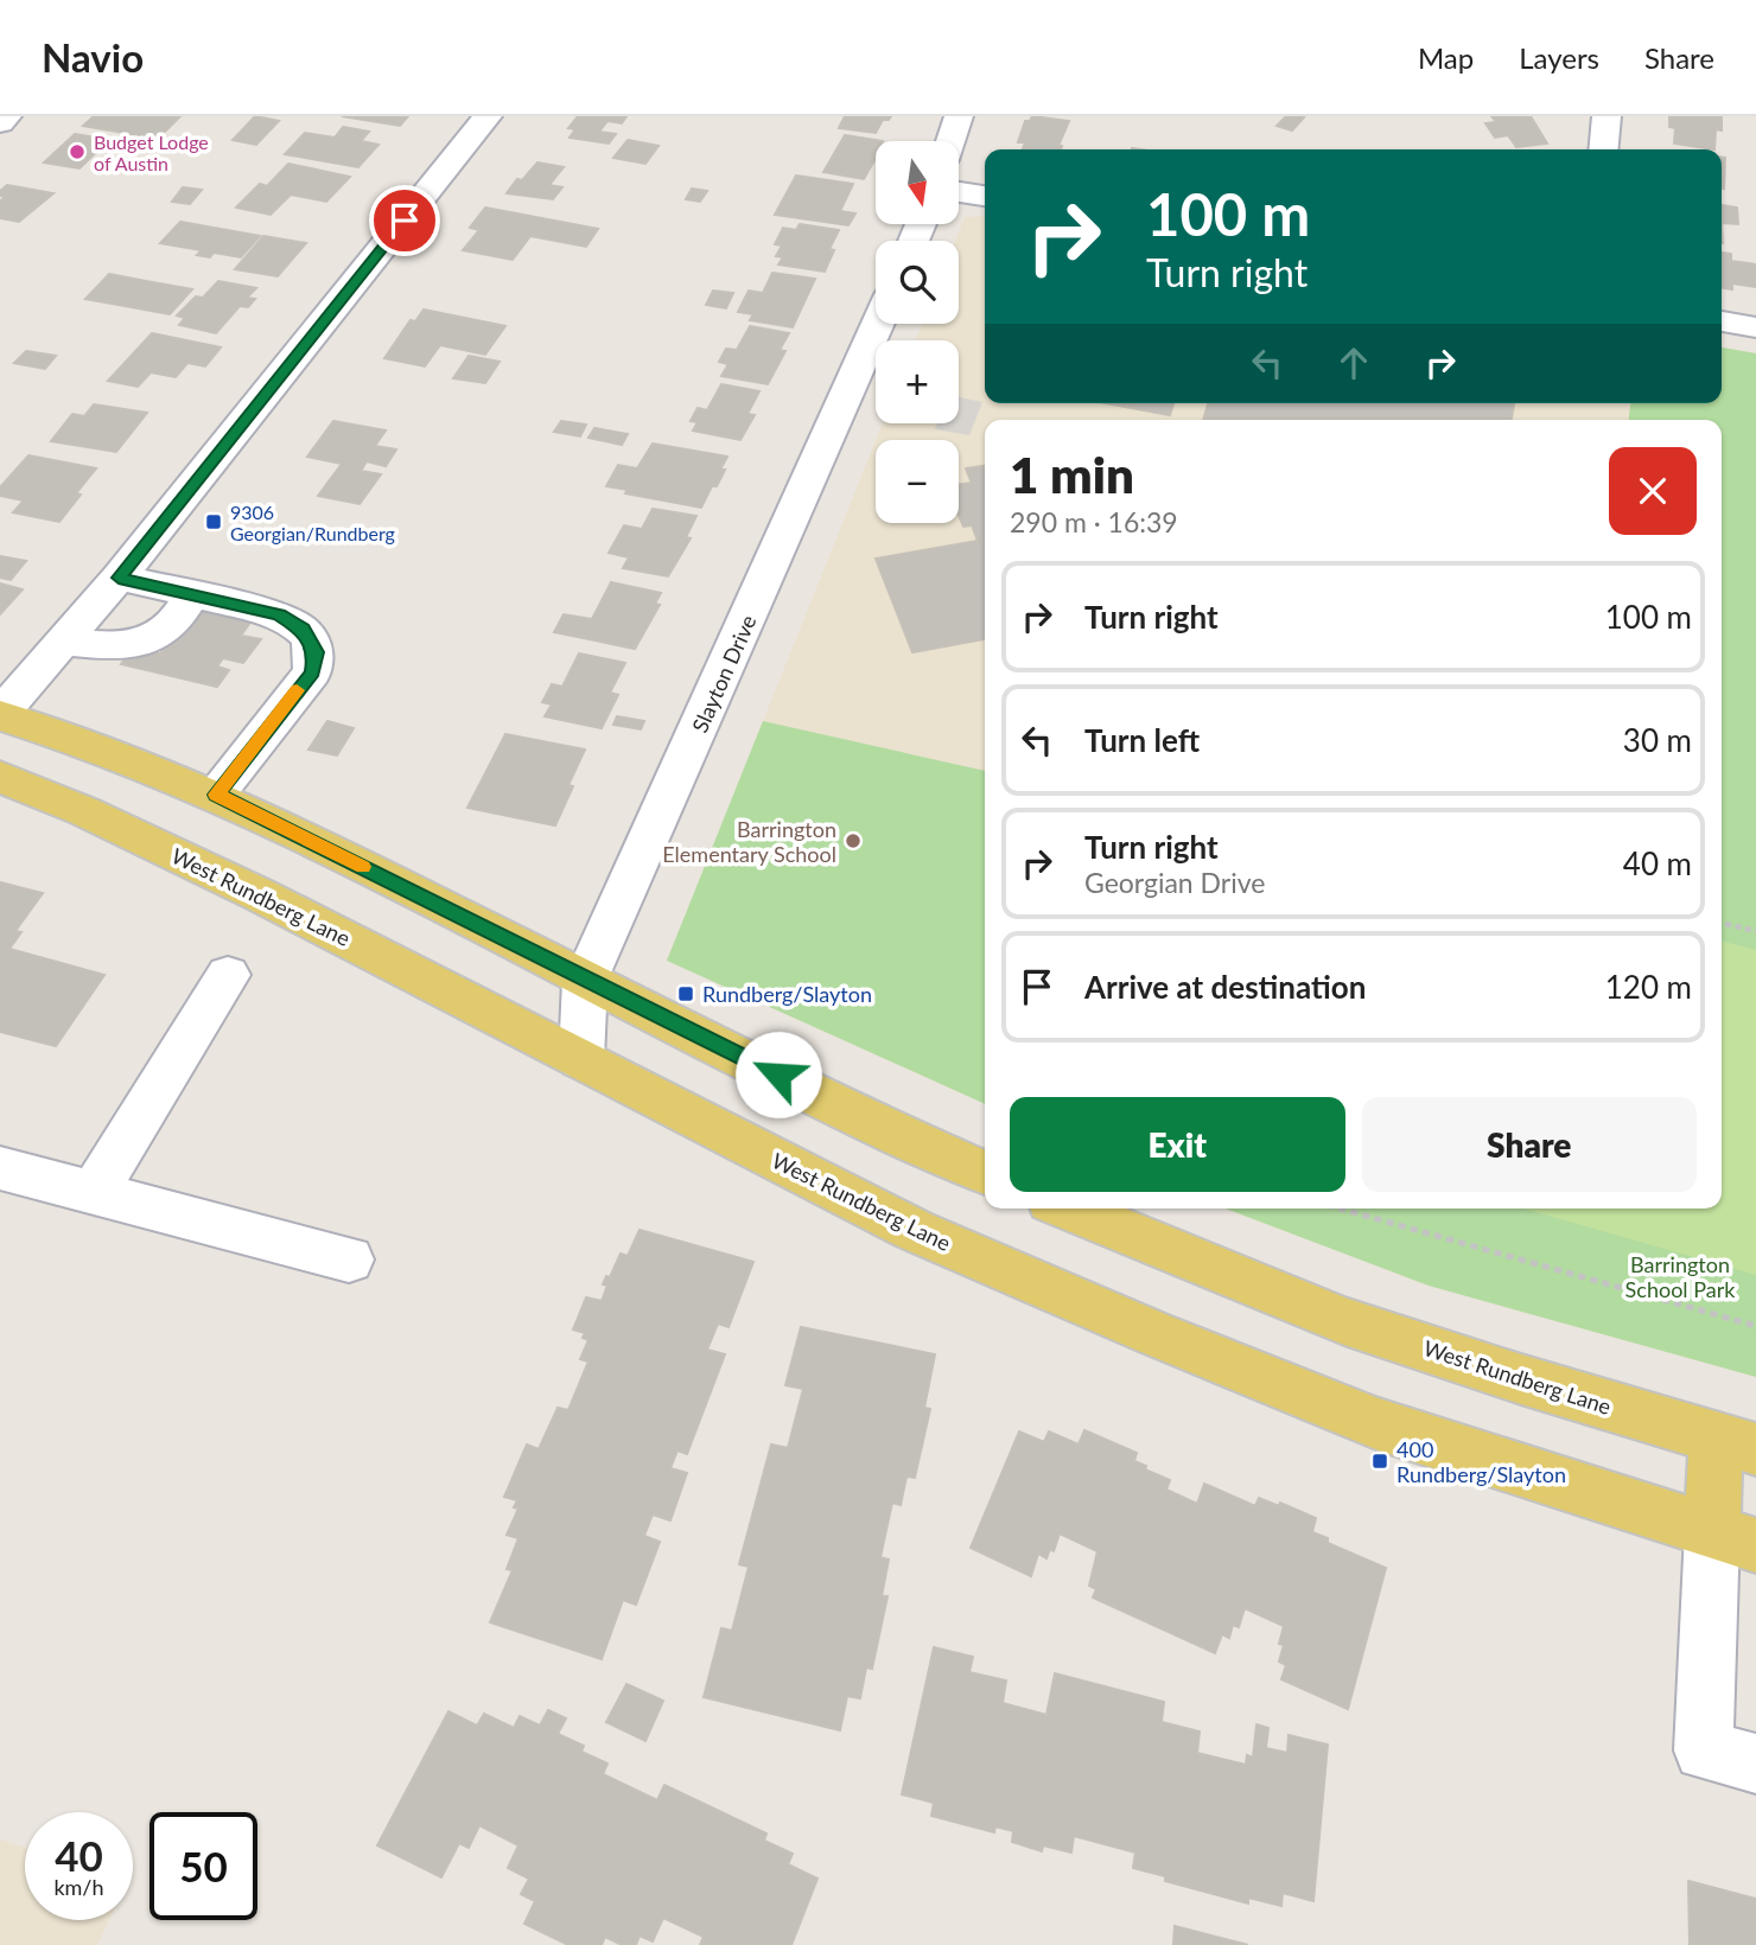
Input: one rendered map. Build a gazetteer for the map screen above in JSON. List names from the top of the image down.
{
  "streets": {
    "main road": ["West Rundberg Lane"],
    "street": ["Slayton Drive"]
  },
  "crossings": [
    ["Slayton Drive", "West Rundberg Lane"]
  ],
  "parks": ["Barrington School Park"],
  "places": {
    "other": ["Budget Lodge of Austin", "Barrington Elementary School"],
    "transit": ["9306 Georgian/Rundberg", "Rundberg/Slayton", "400 Rundberg/Slayton"]
  },
  "north": "bottom",
  "page": {
    "header": "Navio",
    "nav": ["Map", "Layers", "Share"],
    "map_buttons": ["+", "−"],
    "turn": ["100 m", "Turn right"],
    "heading": ["1 min", "290 m · 16:39"],
    "list": [
      {
        "name": "Turn right",
        "value": "100 m"
      },
      {
        "name": "Turn left",
        "value": "30 m"
      },
      {
        "name": "Turn right",
        "note": "Georgian Drive",
        "value": "40 m"
      },
      {
        "name": "Arrive at destination",
        "value": "120 m"
      }
    ],
    "buttons": ["Exit", "Share"],
    "speed": "40 km/h",
    "limit": "50"
  }
}
